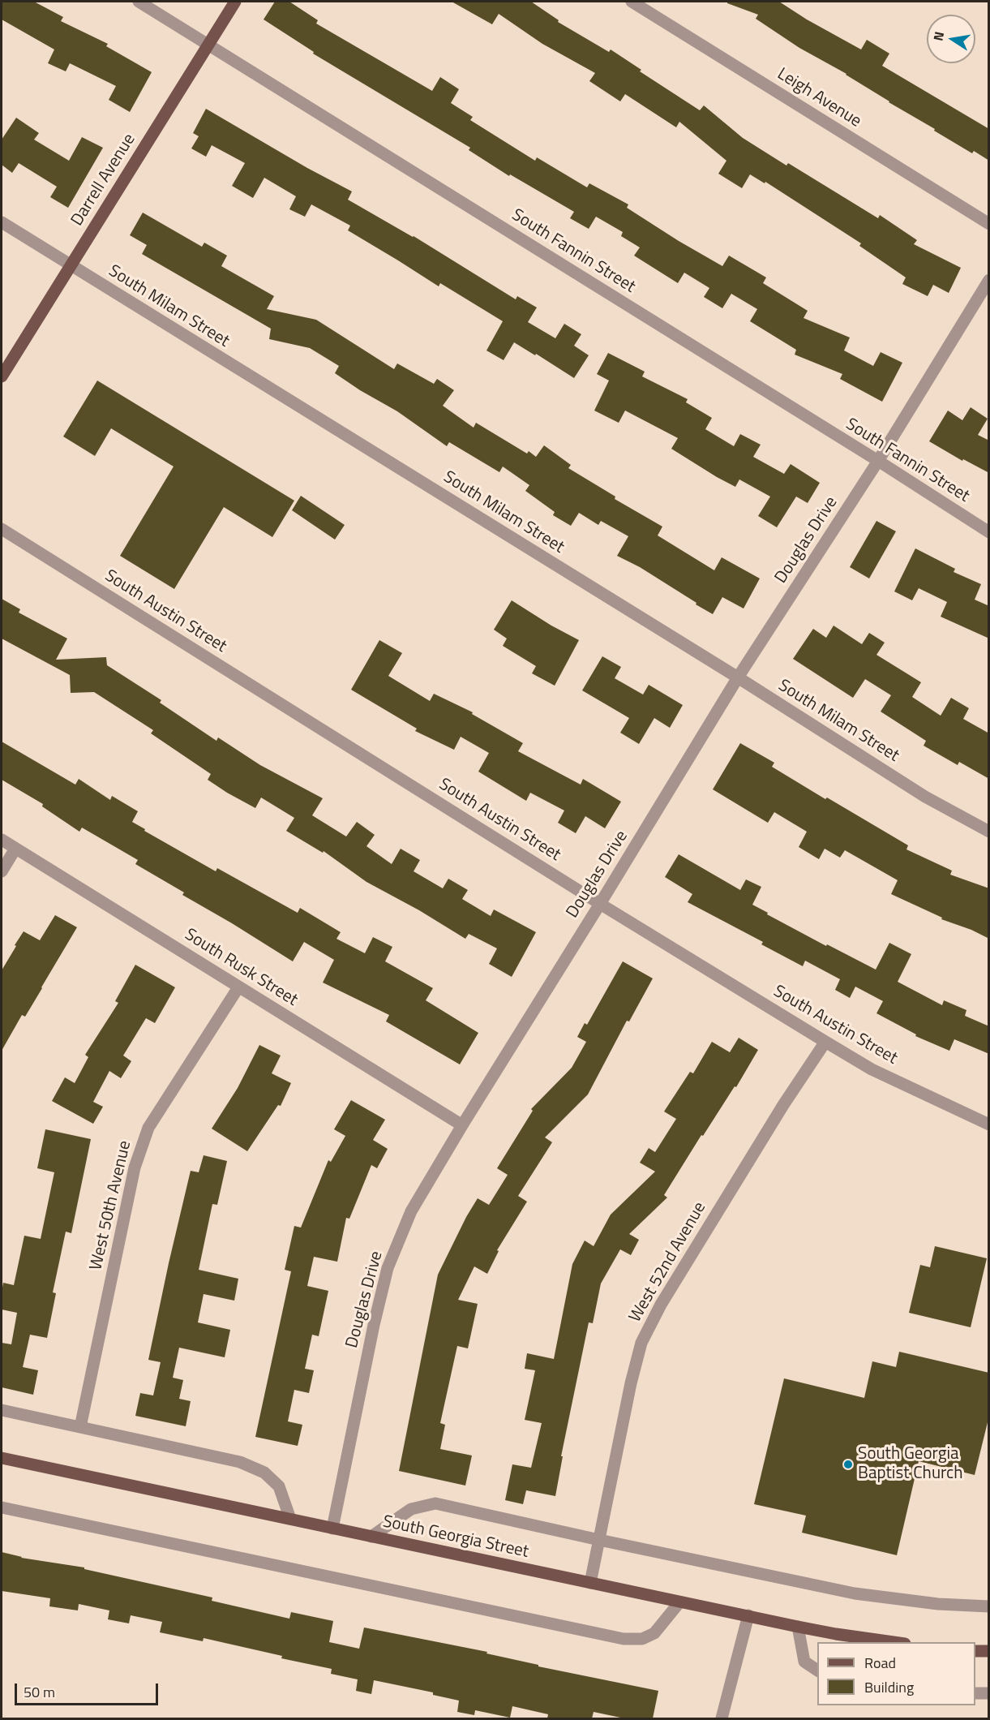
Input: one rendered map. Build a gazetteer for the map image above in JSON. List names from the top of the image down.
{
  "streets": {
    "main road": ["Darrell Avenue", "South Georgia Street"],
    "street": [
      "Leigh Avenue",
      "South Fannin Street",
      "South Milam Street",
      "Douglas Drive",
      "South Austin Street",
      "South Rusk Street",
      "West 50th Avenue",
      "West 52nd Avenue"
    ]
  },
  "crossings": [
    ["Darrell Avenue", "South Fannin Street"],
    ["Darrell Avenue", "South Milam Street"],
    ["South Fannin Street", "Douglas Drive"],
    ["South Milam Street", "Douglas Drive"],
    ["Douglas Drive", "South Austin Street"],
    ["Douglas Drive", "South Rusk Street"],
    ["Douglas Drive", "South Georgia Street"],
    ["South Austin Street", "West 52nd Avenue"],
    ["South Rusk Street", "West 50th Avenue"],
    ["West 52nd Avenue", "South Georgia Street"]
  ],
  "places": ["South Georgia Baptist Church"],
  "legend": ["Road", "Building"],
  "scale_bar": "50 m",
  "north": "left"
}
